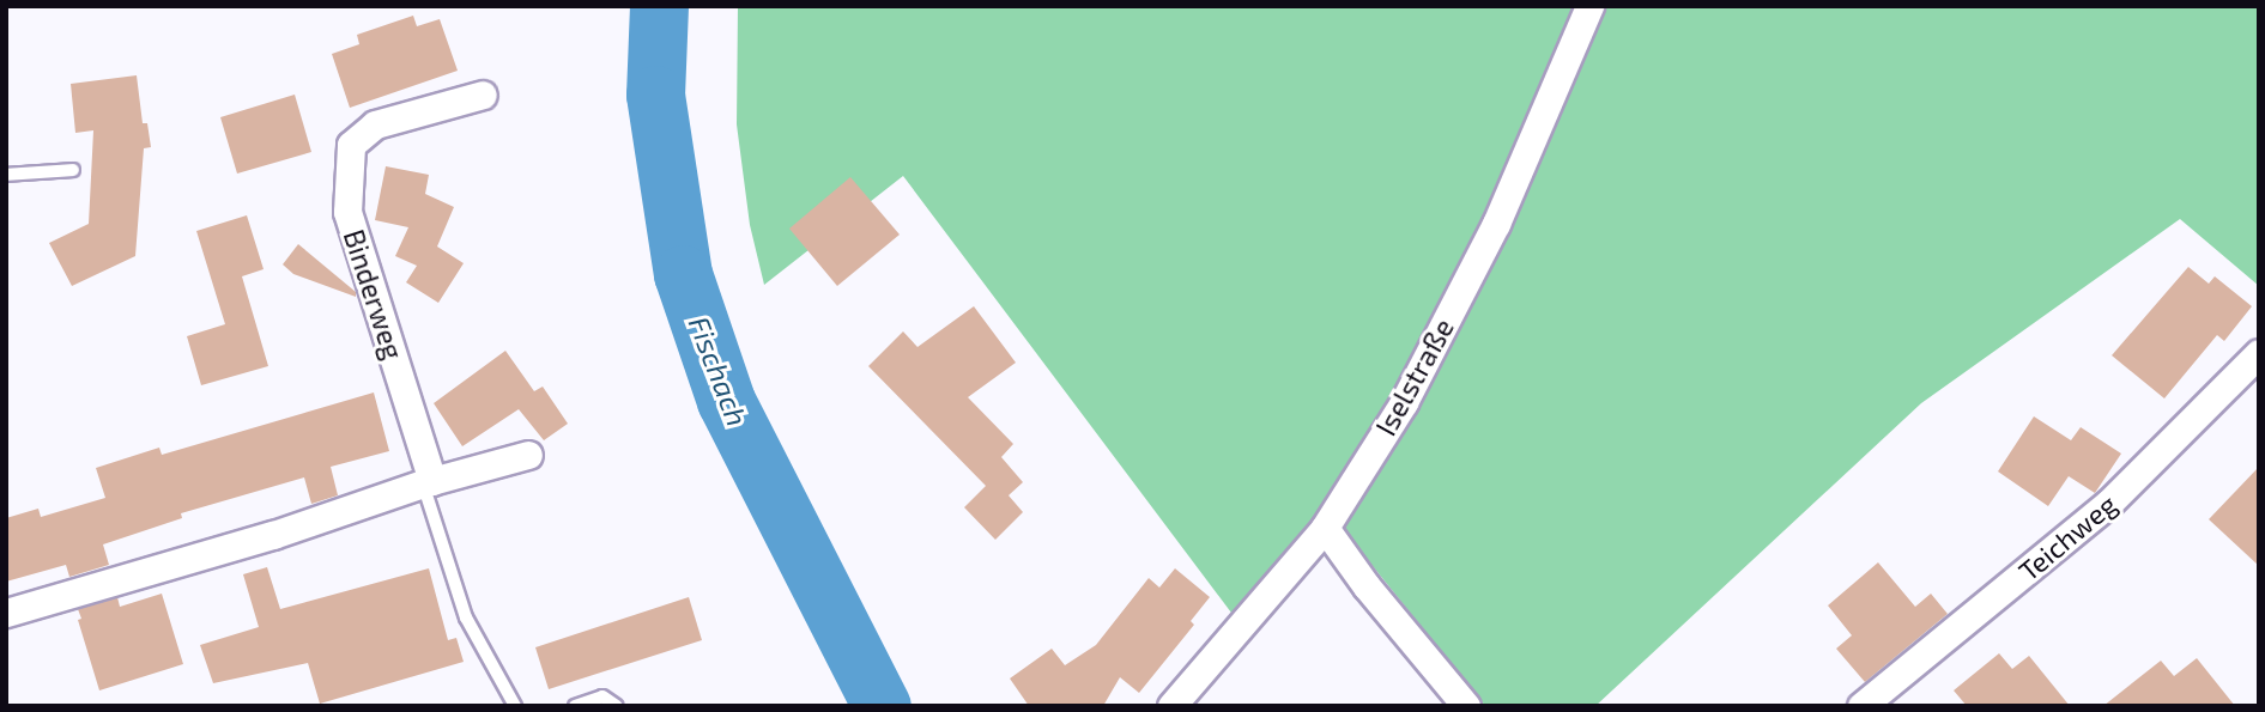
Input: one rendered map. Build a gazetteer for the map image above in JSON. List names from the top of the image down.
{
  "streets": {
    "street": ["Binderweg", "Iselstraße", "Teichweg"]
  },
  "water": ["Fischach"]
}
